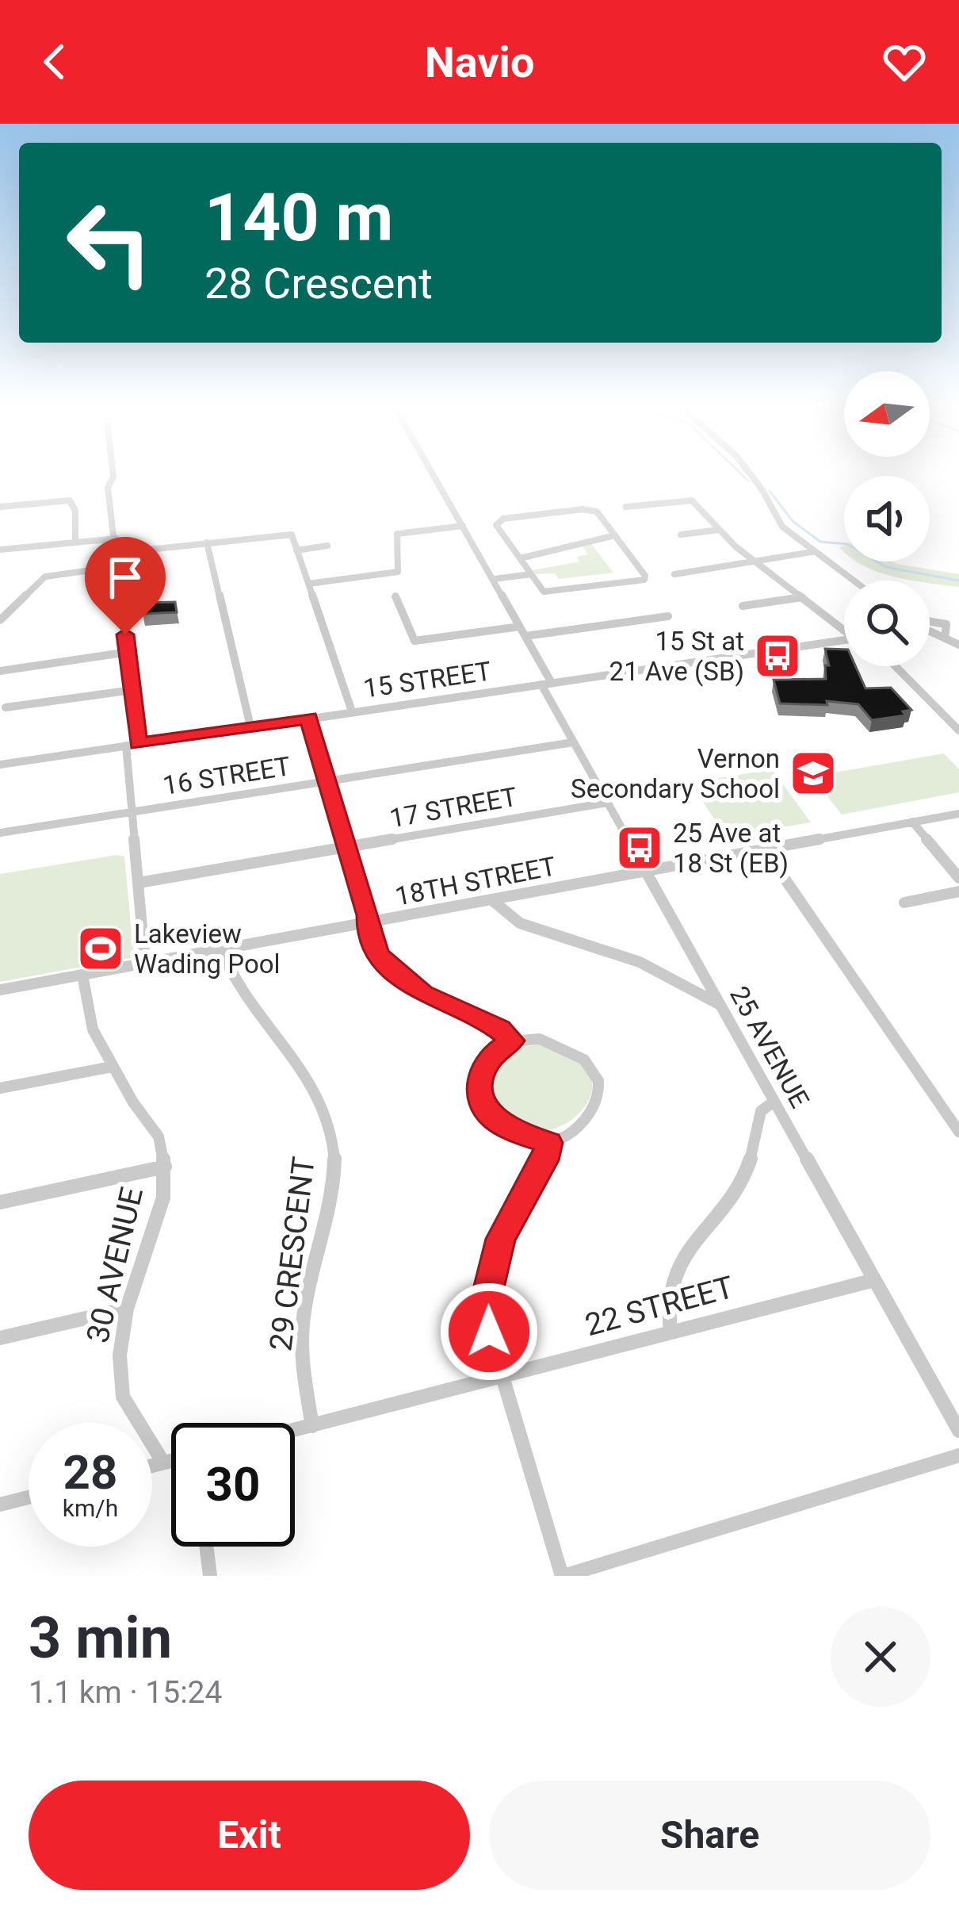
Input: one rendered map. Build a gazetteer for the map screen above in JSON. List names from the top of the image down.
{
  "streets": {
    "street": [
      "15 STREET",
      "16 STREET",
      "17 STREET",
      "18TH STREET",
      "25 AVENUE",
      "29 CRESCENT",
      "30 AVENUE",
      "22 STREET"
    ]
  },
  "crossings": [
    ["15 STREET", "25 AVENUE"],
    ["16 STREET", "25 AVENUE"],
    ["17 STREET", "25 AVENUE"],
    ["18TH STREET", "25 AVENUE"],
    ["18TH STREET", "29 CRESCENT"],
    ["18TH STREET", "30 AVENUE"],
    ["25 AVENUE", "22 STREET"],
    ["29 CRESCENT", "22 STREET"]
  ],
  "places": {
    "bus stop": ["15 St at 21 Ave (SB)", "25 Ave at 18 St (EB)"],
    "school or university": ["Vernon Secondary School"],
    "sports": ["Lakeview Wading Pool"]
  },
  "north": "left",
  "page": {
    "header": "Navio",
    "turn": ["140 m", "28 Crescent"],
    "speed": "28 km/h",
    "limit": "30",
    "heading": ["3 min", "1.1 km · 15:24"],
    "buttons": ["Exit", "Share"]
  }
}
